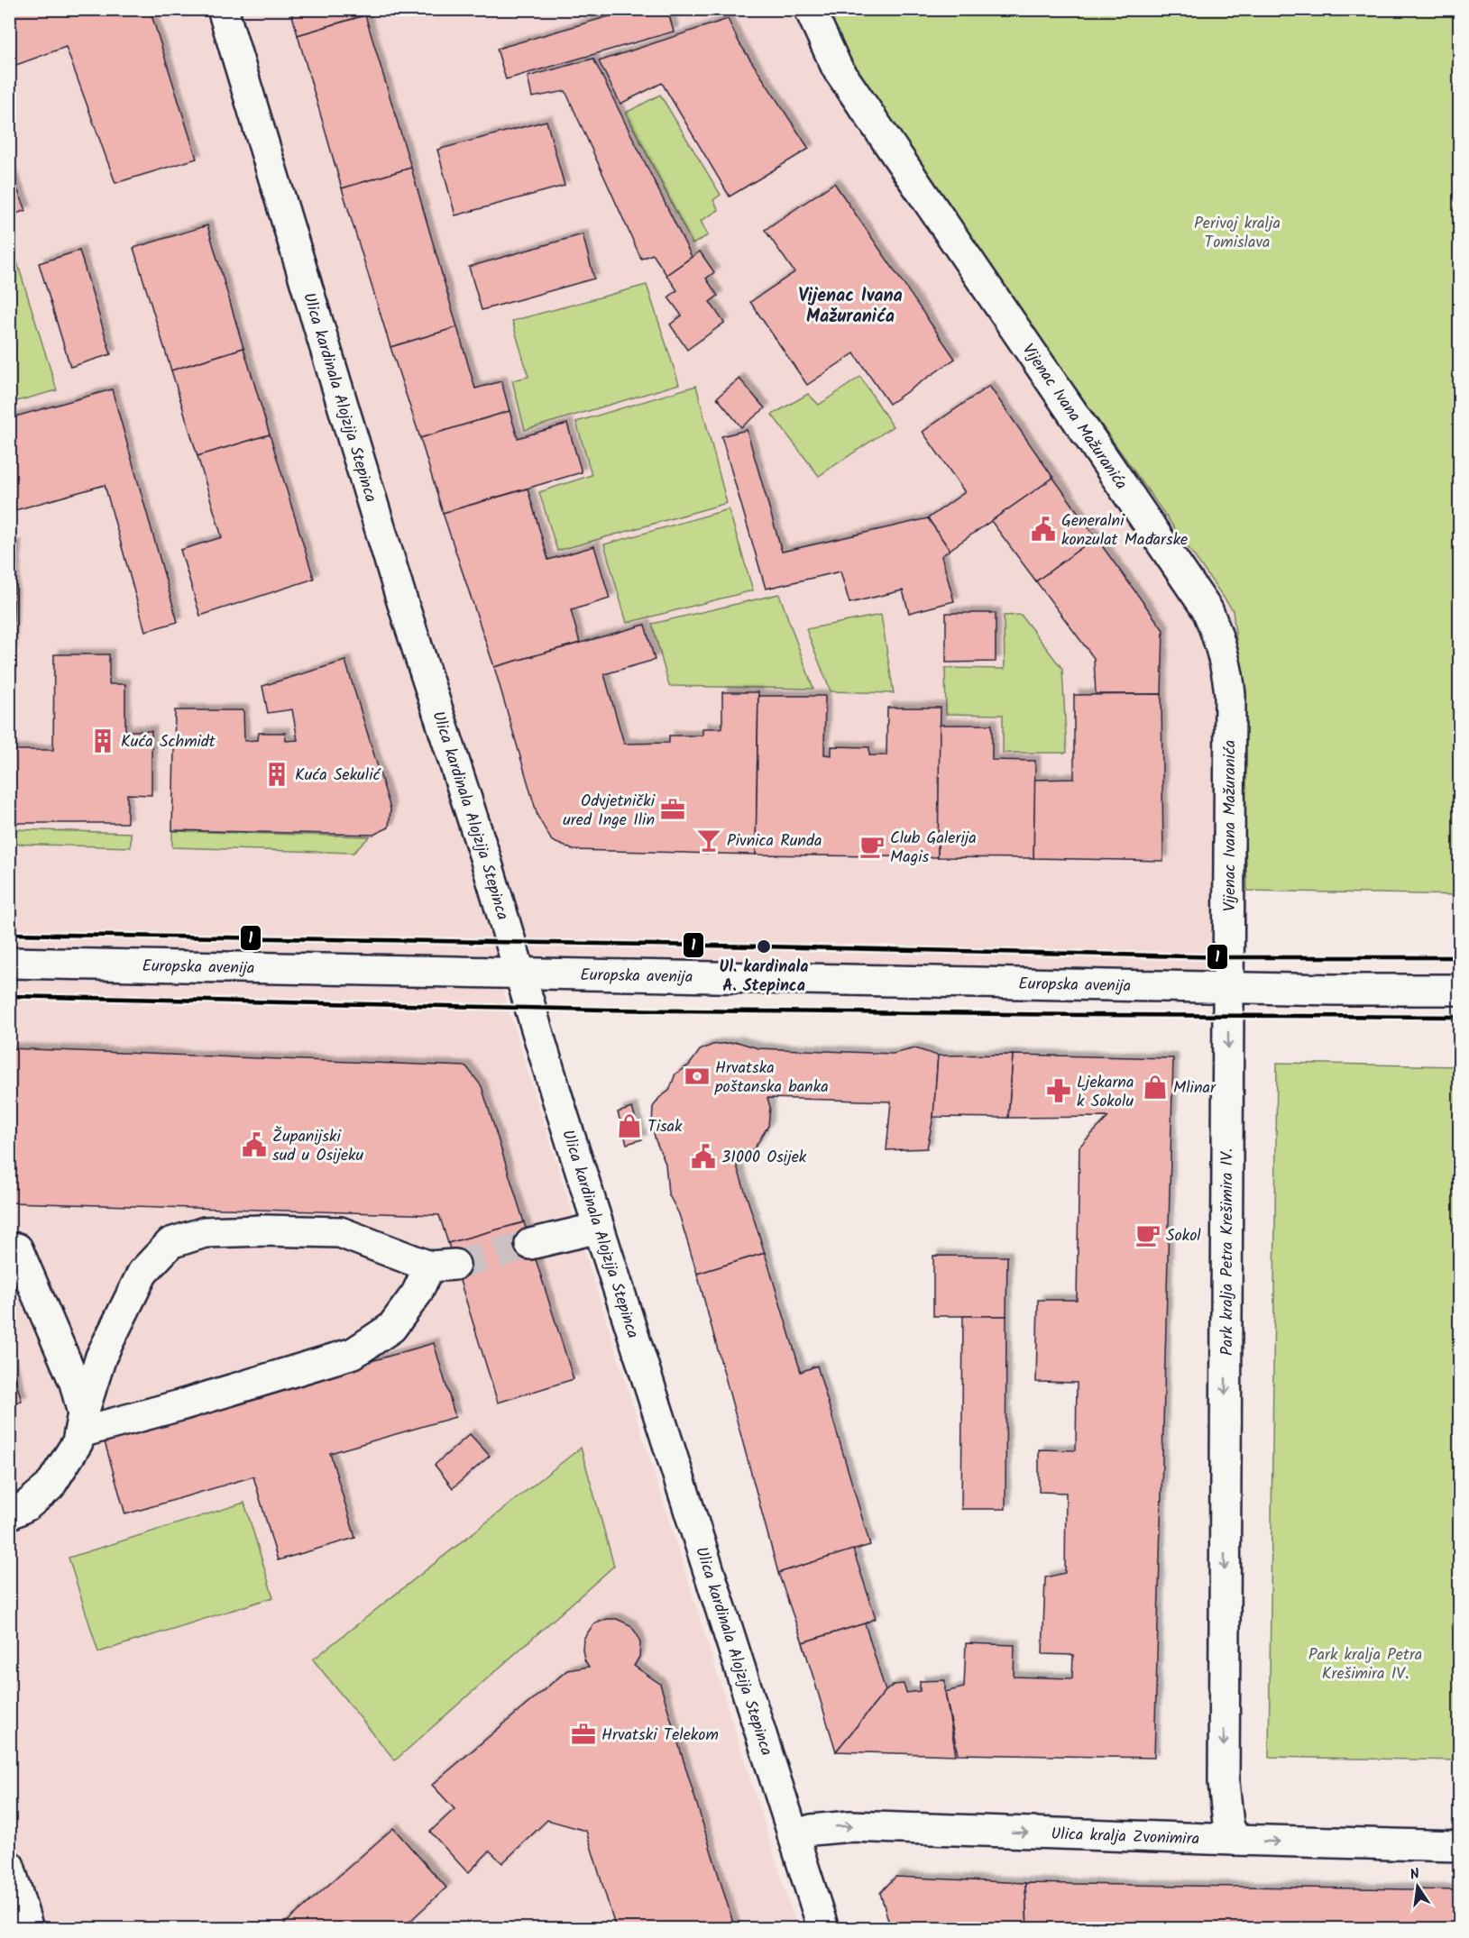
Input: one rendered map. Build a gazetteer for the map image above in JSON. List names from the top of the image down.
{
  "streets": {
    "street": [
      "Ulica kardinala Alojzija Stepinca",
      "Vijenac Ivana Mažuranića",
      "Europska avenija",
      "Park kralja Petra Krešimira IV.",
      "Ulica kralja Zvonimira"
    ]
  },
  "crossings": [
    ["Ulica kardinala Alojzija Stepinca", "Europska avenija"],
    ["Ulica kardinala Alojzija Stepinca", "Ulica kralja Zvonimira"],
    ["Vijenac Ivana Mažuranića", "Europska avenija"],
    ["Vijenac Ivana Mažuranića", "Park kralja Petra Krešimira IV."],
    ["Europska avenija", "Park kralja Petra Krešimira IV."],
    ["Park kralja Petra Krešimira IV.", "Ulica kralja Zvonimira"]
  ],
  "one_way": ["Park kralja Petra Krešimira IV.", "Ulica kralja Zvonimira"],
  "districts": ["Vijenac Ivana Mažuranića"],
  "parks": ["Perivoj kralja Tomislava", "Park kralja Petra Krešimira IV."],
  "places": {
    "public building": ["Generalni konzulat Mađarske", "Županijski sud u Osijeku", "31000 Osijek"],
    "building": ["Kuća Schmidt", "Kuća Sekulić"],
    "office": ["Odvjetnički ured Inge Ilin", "Hrvatski Telekom"],
    "bar": ["Pivnica Runda"],
    "cafe": ["Club Galerija Magis", "Sokol"],
    "other": ["Ul. kardinala A. Stepinca"],
    "bank": ["Hrvatska poštanska banka"],
    "shop": ["Mlinar", "Tisak"],
    "pharmacy": ["Ljekarna k Sokolu"]
  },
  "lines": ["transit line 1"],
  "north": "top"
}
